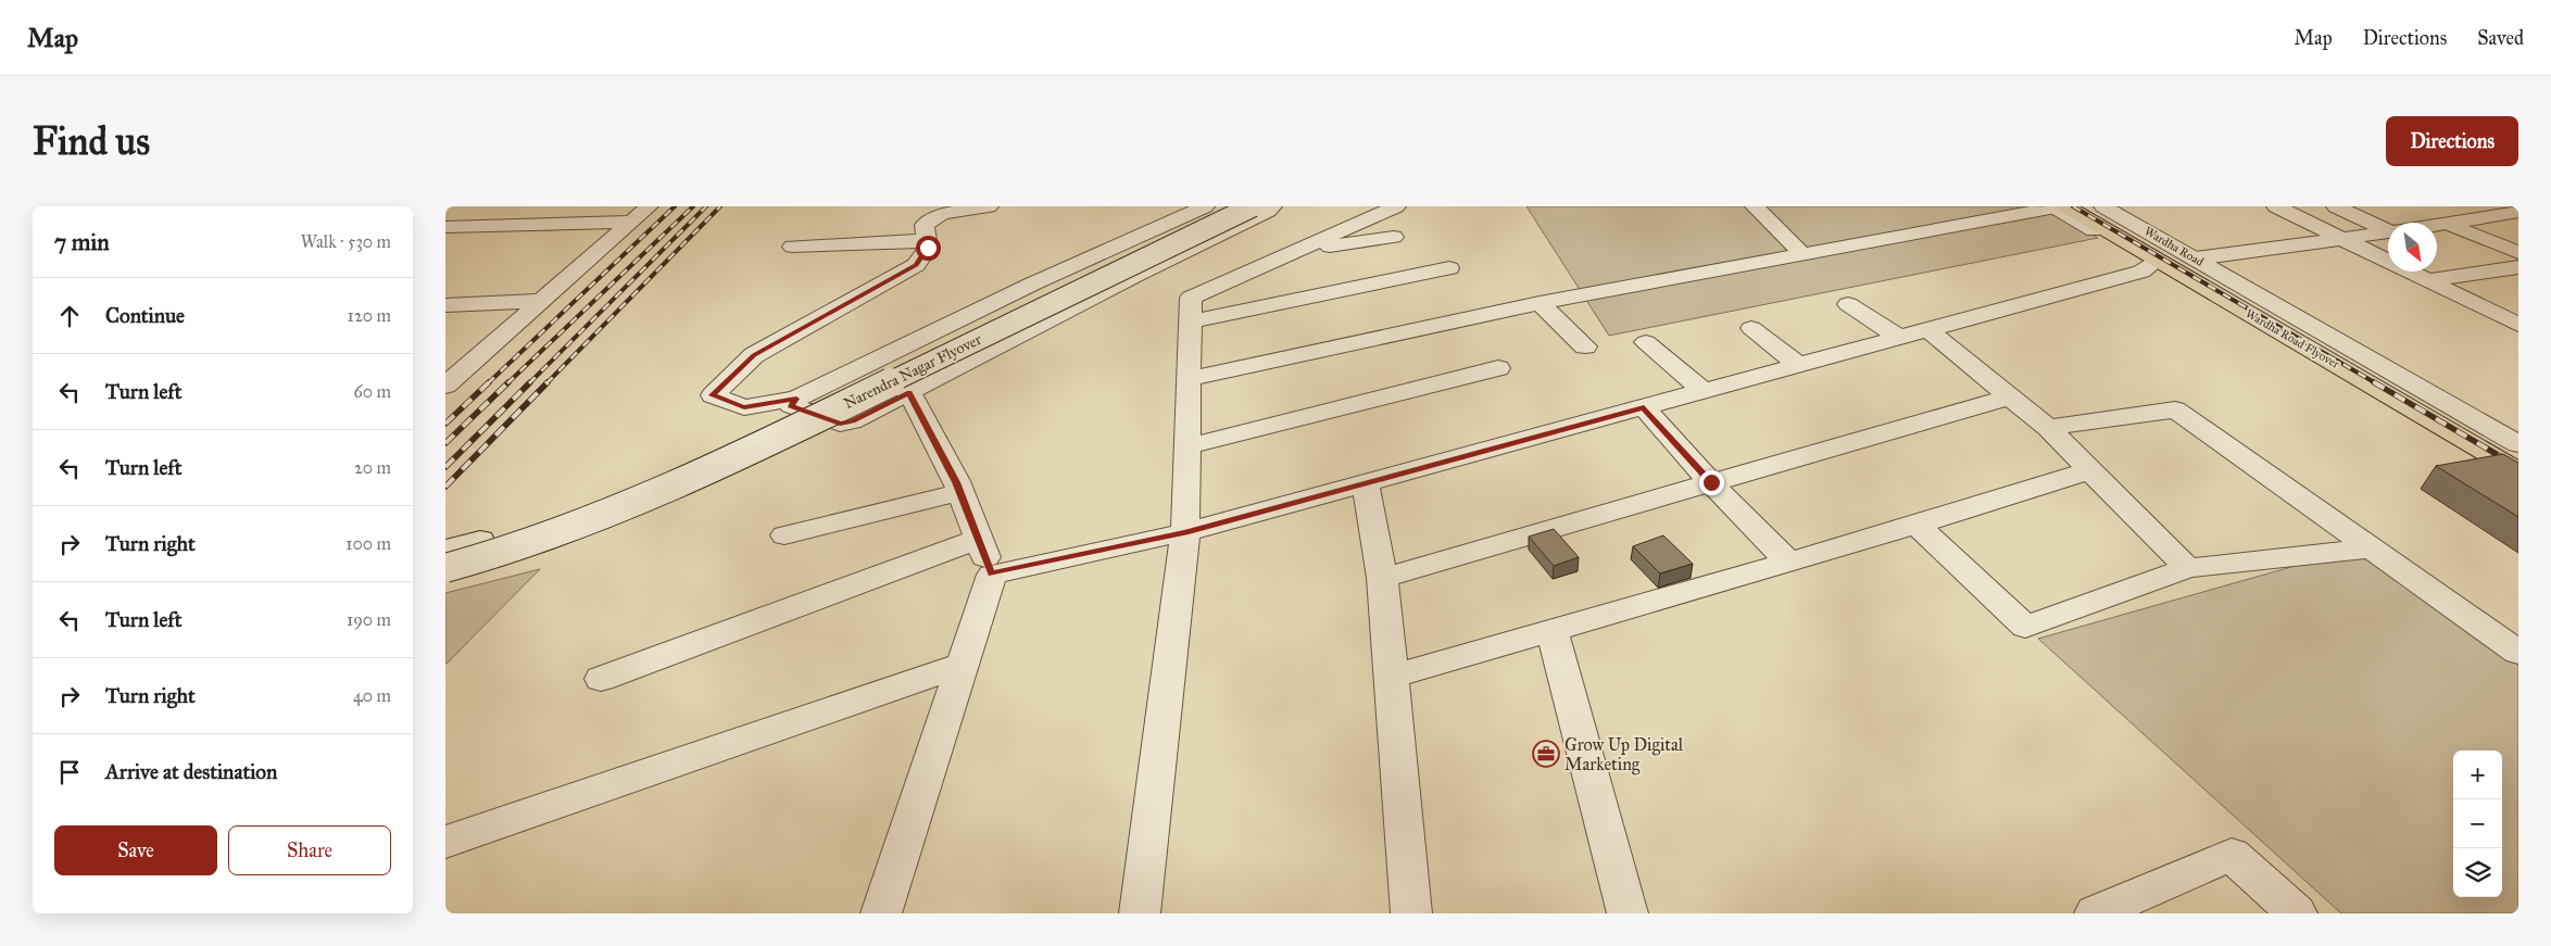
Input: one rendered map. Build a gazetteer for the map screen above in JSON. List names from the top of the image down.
{
  "streets": {
    "highway": ["Wardha Road Flyover"],
    "street": ["Wardha Road", "Narendra Nagar Flyover"]
  },
  "crossings": [
    ["Wardha Road", "Wardha Road Flyover"]
  ],
  "places": {
    "office": ["Grow Up Digital Marketing"]
  },
  "north": "bottom right",
  "page": {
    "header": "Map",
    "nav": ["Map", "Directions", "Saved"],
    "buttons": [
      "Directions",
      ["Save", "Share"]
    ],
    "title": "Find us",
    "heading": ["7 min", "Walk · 530 m"],
    "list": [
      ["Continue", "120 m"],
      ["Turn left", "60 m"],
      ["Turn left", "20 m"],
      ["Turn right", "100 m"],
      ["Turn left", "190 m"],
      ["Turn right", "40 m"],
      "Arrive at destination"
    ],
    "map_buttons": ["+", "−"]
  }
}
